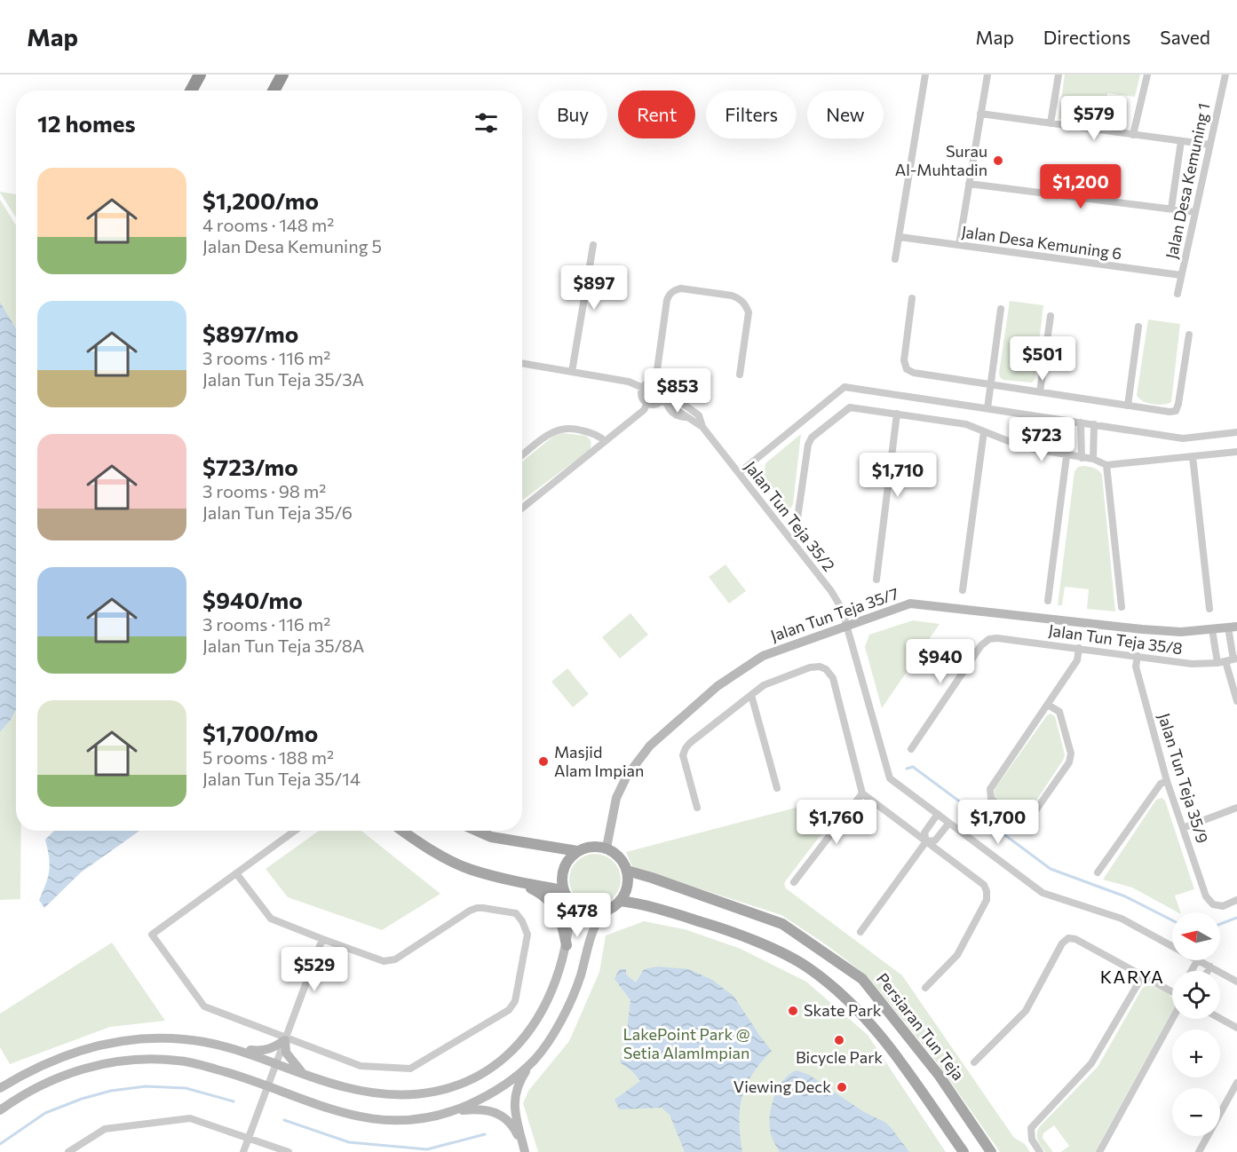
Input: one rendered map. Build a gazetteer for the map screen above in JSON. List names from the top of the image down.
{
  "streets": {
    "main road": ["Jalan Tun Teja 35/7", "Persiaran Tun Teja"],
    "street": [
      "Jalan Desa Kemuning 1",
      "Jalan Desa Kemuning 6",
      "Jalan Tun Teja 35/2",
      "Jalan Tun Teja 35/8",
      "Jalan Tun Teja 35/9"
    ]
  },
  "crossings": [
    ["Jalan Desa Kemuning 1", "Jalan Desa Kemuning 6"],
    ["Jalan Tun Teja 35/2", "Jalan Tun Teja 35/7"],
    ["Jalan Tun Teja 35/7", "Persiaran Tun Teja"],
    ["Jalan Tun Teja 35/8", "Jalan Tun Teja 35/9"]
  ],
  "districts": ["KARYA"],
  "parks": ["LakePoint Park @ Setia AlamImpian"],
  "places": [
    "Surau Al-Muhtadin",
    "Masjid Alam Impian",
    "Skate Park",
    "Bicycle Park",
    "Viewing Deck"
  ],
  "north": "left",
  "page": {
    "header": "Map",
    "nav": ["Map", "Directions", "Saved"],
    "chip": [
      "Buy",
      "Rent",
      "Filters",
      "New"
    ],
    "heading": "12 homes",
    "price": [
      "$579",
      "$1,200",
      "$897",
      "$501",
      "$853",
      "$723",
      "$1,710",
      "$940",
      "$1,760",
      "$1,700",
      "$478",
      "$529"
    ],
    "list": [
      {
        "name": "$1,200/mo",
        "note": "4 rooms · 148 m² · Jalan Desa Kemuning 5"
      },
      {
        "name": "$897/mo",
        "note": "3 rooms · 116 m² · Jalan Tun Teja 35/3A"
      },
      {
        "name": "$723/mo",
        "note": "3 rooms · 98 m² · Jalan Tun Teja 35/6"
      },
      {
        "name": "$940/mo",
        "note": "3 rooms · 116 m² · Jalan Tun Teja 35/8A"
      },
      {
        "name": "$1,700/mo",
        "note": "5 rooms · 188 m² · Jalan Tun Teja 35/14"
      }
    ],
    "map_buttons": ["+", "−"]
  }
}
